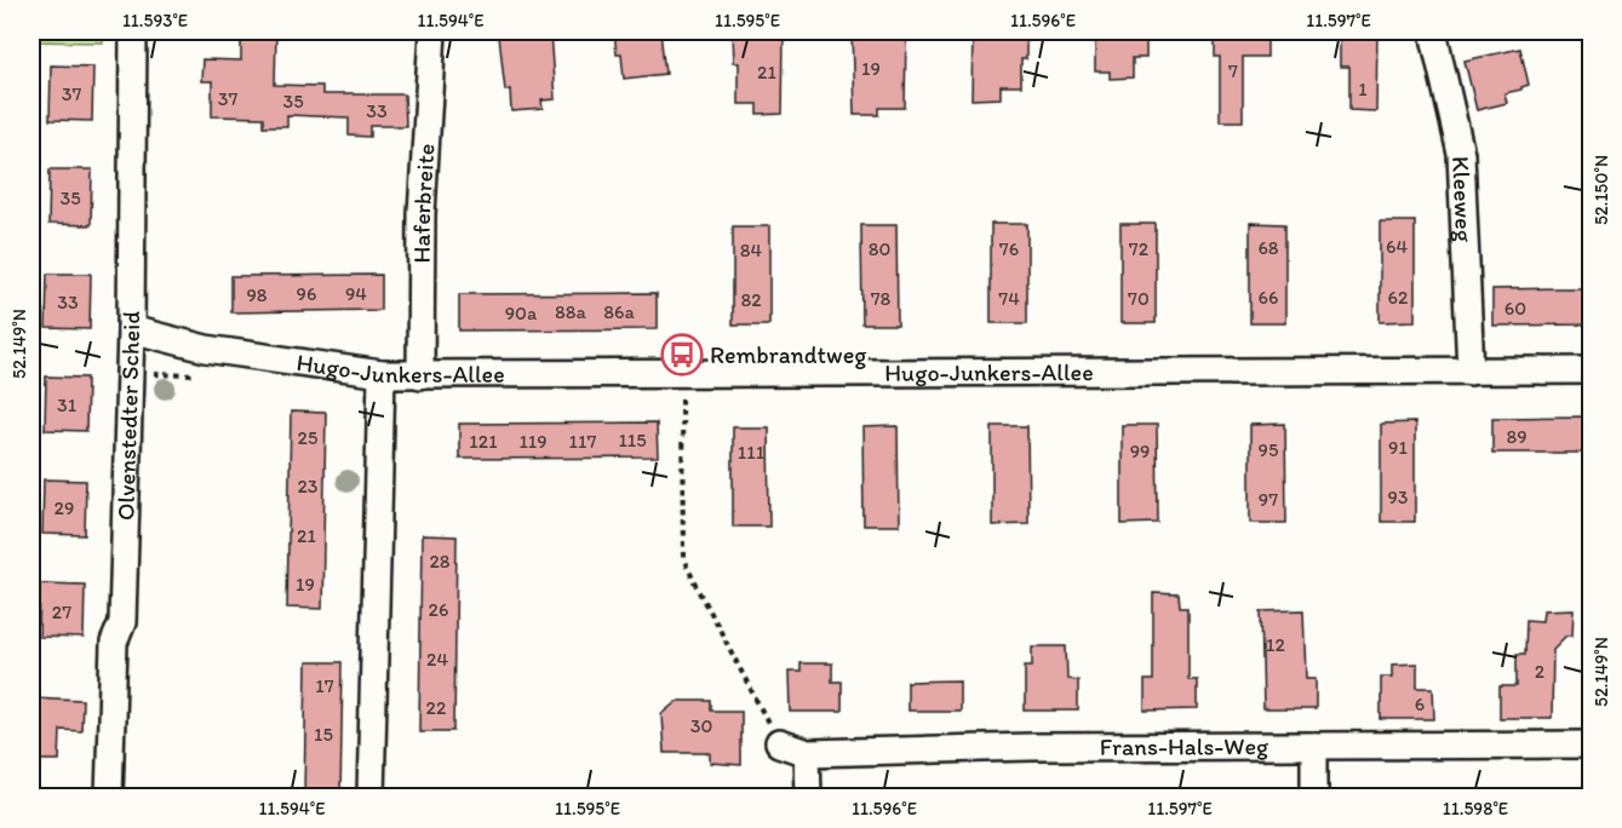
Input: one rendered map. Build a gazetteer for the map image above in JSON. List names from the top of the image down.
{
  "streets": {
    "street": [
      "Kleeweg",
      "Haferbreite",
      "Hugo-Junkers-Allee",
      "Olvenstedter Scheid",
      "Frans-Hals-Weg"
    ]
  },
  "crossings": [
    ["Kleeweg", "Hugo-Junkers-Allee"],
    ["Haferbreite", "Hugo-Junkers-Allee"],
    ["Hugo-Junkers-Allee", "Olvenstedter Scheid"]
  ],
  "places": {
    "bus stop": ["Rembrandtweg"]
  },
  "house_numbers": [
    "19",
    "7",
    "21",
    "1",
    "37",
    "37",
    "35",
    "33",
    "35",
    "64",
    "68",
    "80",
    "76",
    "72",
    "84",
    "96",
    "94",
    "98",
    "66",
    "62",
    "78",
    "74",
    "70",
    "82",
    "33",
    "60",
    "88a",
    "86a",
    "90a",
    "31",
    "89",
    "25",
    "115",
    "121",
    "119",
    "117",
    "91",
    "95",
    "99",
    "111",
    "23",
    "93",
    "97",
    "29",
    "21",
    "28",
    "19",
    "26",
    "27",
    "12",
    "24",
    "2",
    "17",
    "6",
    "22",
    "30",
    "15"
  ],
  "coordinates": [
    "11.593°E",
    "11.594°E",
    "11.595°E",
    "11.596°E",
    "11.597°E",
    "52.150°N",
    "52.149°N",
    "11.598°E"
  ]
}
